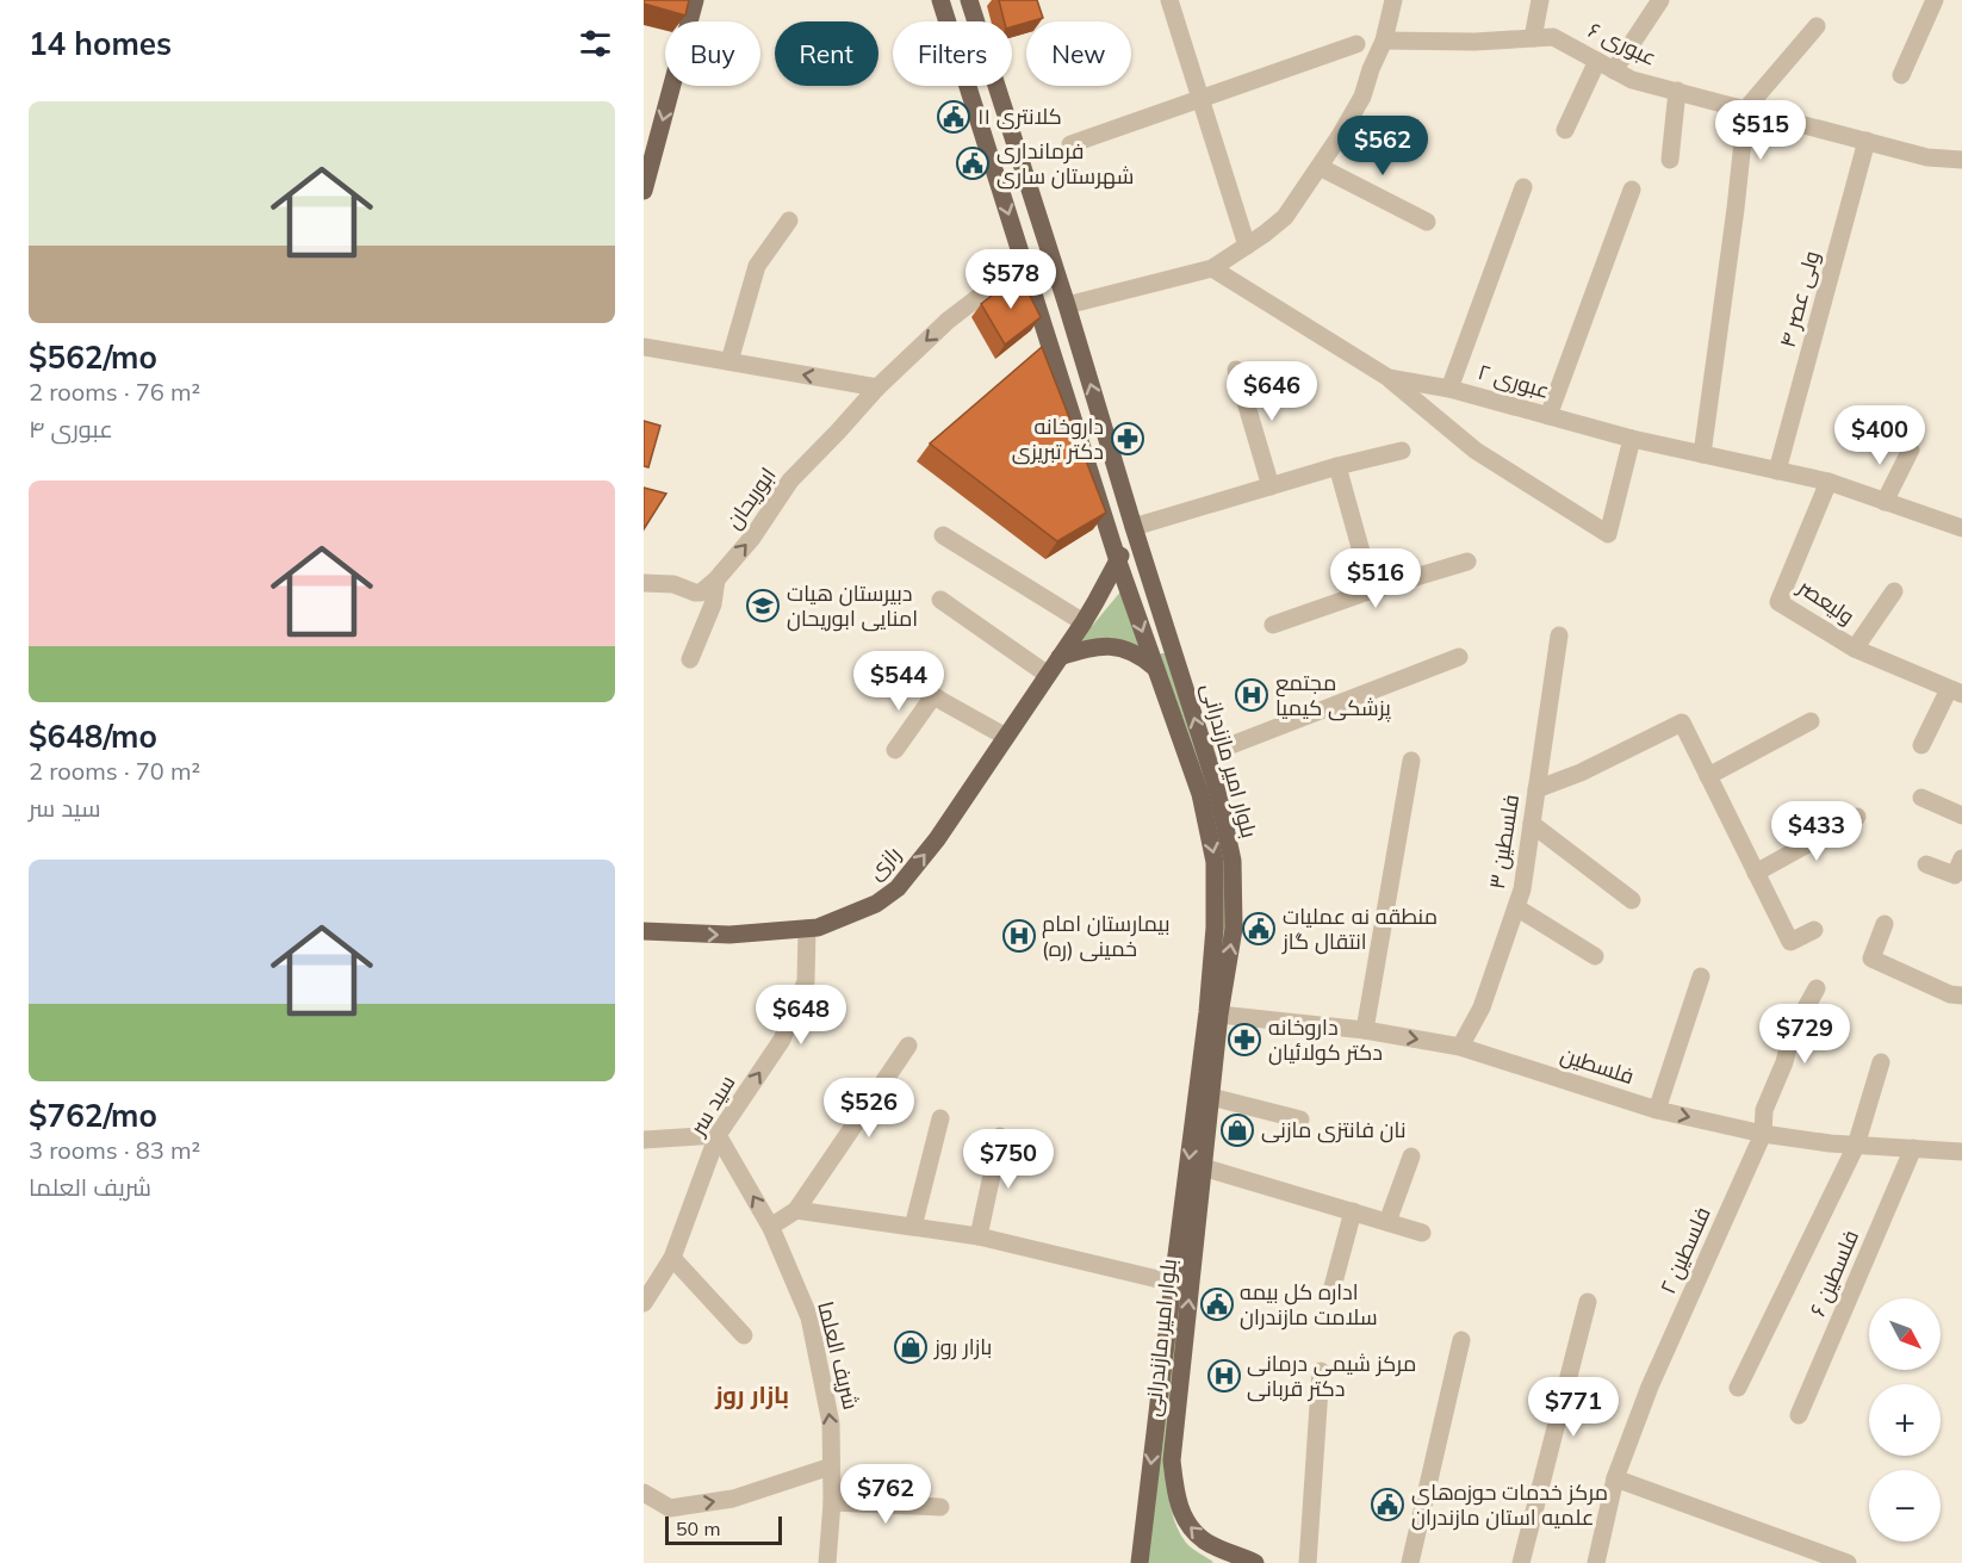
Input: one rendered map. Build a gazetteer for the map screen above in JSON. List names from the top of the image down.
{
  "streets": {
    "main road": ["بلوار امیر مازندرانی", "رازی"],
    "street": [
      "عبوری ۶",
      "ولی عصر ۴",
      "عبوری ۲",
      "ابوریحان",
      "ولیعصر",
      "فلسطین ۳",
      "فلسطین",
      "سید سر",
      "فلسطین ۲",
      "فلسطین ۶",
      "شریف العلما"
    ]
  },
  "crossings": [
    ["عبوری ۶", "ولی عصر ۴"],
    ["ولی عصر ۴", "عبوری ۲"],
    ["عبوری ۲", "ولیعصر"],
    ["ابوریحان", "بلوار امیر مازندرانی"],
    ["بلوار امیر مازندرانی", "رازی"],
    ["بلوار امیر مازندرانی", "فلسطین"],
    ["فلسطین ۳", "فلسطین"],
    ["رازی", "سید سر"],
    ["فلسطین", "فلسطین ۲"],
    ["فلسطین", "فلسطین ۶"],
    ["سید سر", "شریف العلما"]
  ],
  "one_way": ["رازی", "شریف العلما"],
  "districts": ["بازار روز"],
  "places": {
    "public building": [
      "کلانتری ۱۱",
      "فرمانداری شهرستان ساری",
      "منطقه نه عملیات انتقال گاز",
      "اداره کل بیمه سلامت مازندران",
      "مرکز خدمات حوزه‌های علمیه استان مازندران"
    ],
    "pharmacy": ["داروخانه دکتر تبریزی", "داروخانه دکتر کولائیان"],
    "school or university": ["دبیرستان هیات امنایی ابوریحان"],
    "hospital": ["مجتمع پزشکی کیمیا", "بیمارستان امام خمینی (ره)", "مرکز شیمی درمانی دکتر قربانی"],
    "shop": ["نان فانتزی مازنی", "بازار روز"]
  },
  "scale_bar": "50 m",
  "north": "bottom right",
  "page": {
    "heading": "14 homes",
    "chip": [
      "Buy",
      "Rent",
      "Filters",
      "New"
    ],
    "list": [
      {
        "name": "$562/mo",
        "note": "2 rooms · 76 m² · عبوری ۴"
      },
      {
        "name": "$648/mo",
        "note": "2 rooms · 70 m² · سید سر"
      },
      {
        "name": "$762/mo",
        "note": "3 rooms · 83 m² · شریف العلما"
      }
    ],
    "price": [
      "$515",
      "$562",
      "$578",
      "$646",
      "$400",
      "$516",
      "$544",
      "$433",
      "$648",
      "$729",
      "$526",
      "$750",
      "$771",
      "$762"
    ],
    "map_buttons": ["+", "−"],
    "scale": "50 m"
  }
}
